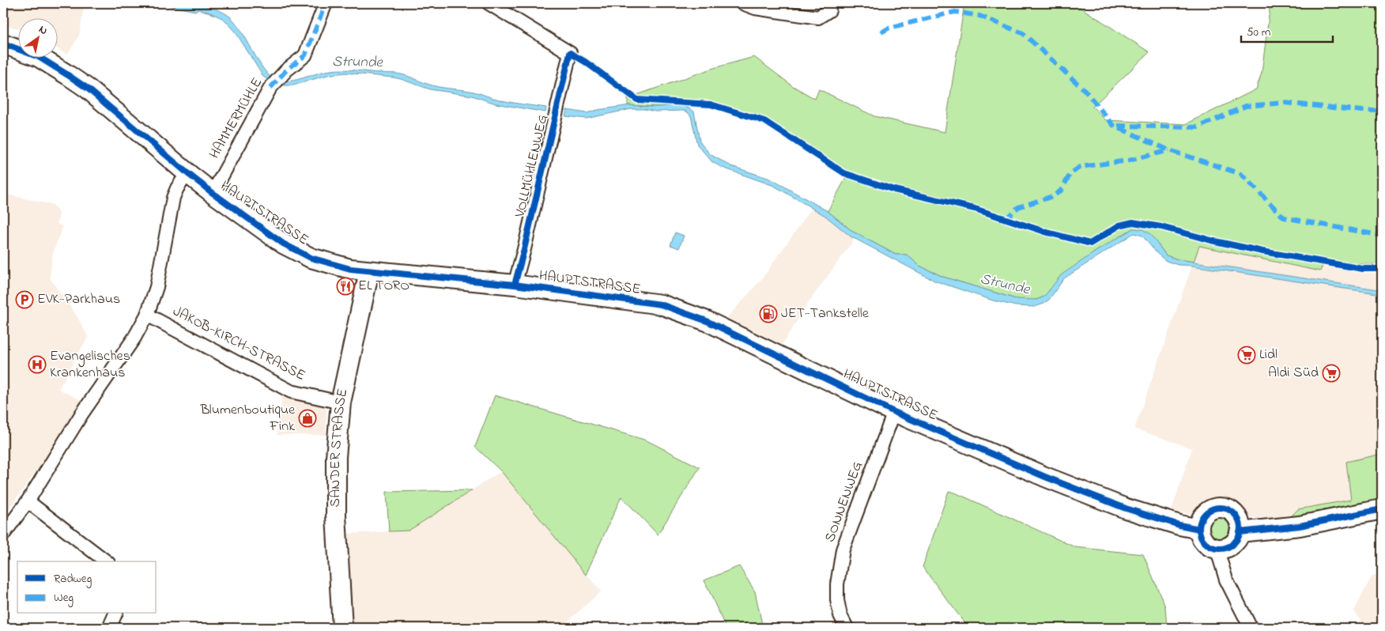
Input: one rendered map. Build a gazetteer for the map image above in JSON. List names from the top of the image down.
{
  "streets": {
    "main road": ["HAUPTSTRASSE", "SANDER STRASSE"],
    "street": [
      "HAMMERMÜHLE",
      "VOLLMÜHLENWEG",
      "JAKOB-KIRCH-STRASSE",
      "SONNENWEG"
    ]
  },
  "crossings": [
    ["HAMMERMÜHLE", "HAUPTSTRASSE"],
    ["VOLLMÜHLENWEG", "HAUPTSTRASSE"],
    ["HAUPTSTRASSE", "SANDER STRASSE"],
    ["HAUPTSTRASSE", "SONNENWEG"],
    ["JAKOB-KIRCH-STRASSE", "SANDER STRASSE"]
  ],
  "water": ["Strunde"],
  "places": {
    "restaurant": ["EL TORO"],
    "parking": ["EVK-Parkhaus"],
    "fuel station": ["JET-Tankstelle"],
    "supermarket": ["Lidl", "Aldi Süd"],
    "hospital": ["Evangelisches Krankenhaus"],
    "shop": ["Blumenboutique Fink"]
  },
  "legend": ["Radweg", "Weg"],
  "scale_bar": "50 m",
  "north": "top right"
}
